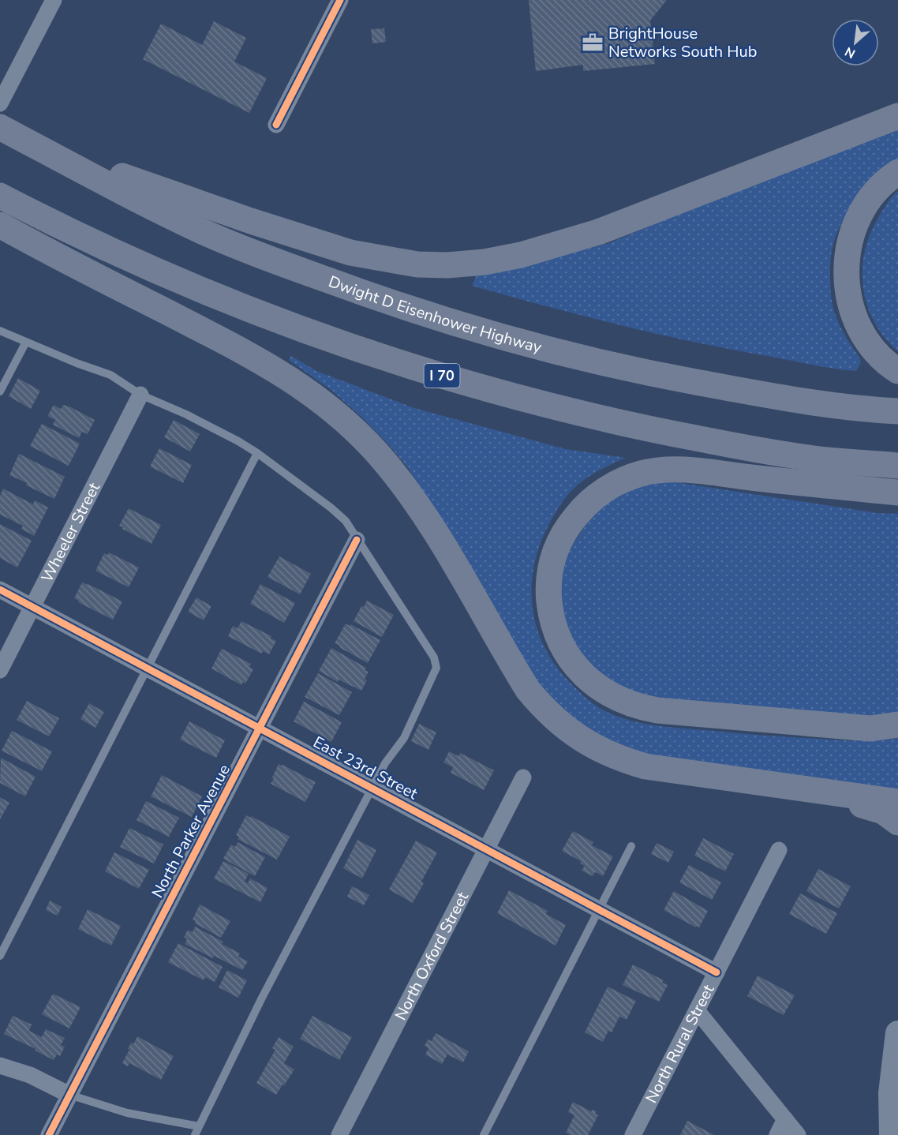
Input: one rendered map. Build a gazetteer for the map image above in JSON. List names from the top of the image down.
{
  "streets": {
    "highway": ["Dwight D Eisenhower Highway", "I 70"],
    "street": [
      "Wheeler Street",
      "East 23rd Street",
      "North Parker Avenue",
      "North Oxford Street",
      "North Rural Street"
    ]
  },
  "crossings": [
    ["Wheeler Street", "East 23rd Street"],
    ["East 23rd Street", "North Parker Avenue"],
    ["East 23rd Street", "North Oxford Street"],
    ["East 23rd Street", "North Rural Street"]
  ],
  "places": {
    "office": ["BrightHouse Networks South Hub"]
  },
  "north": "bottom left"
}
